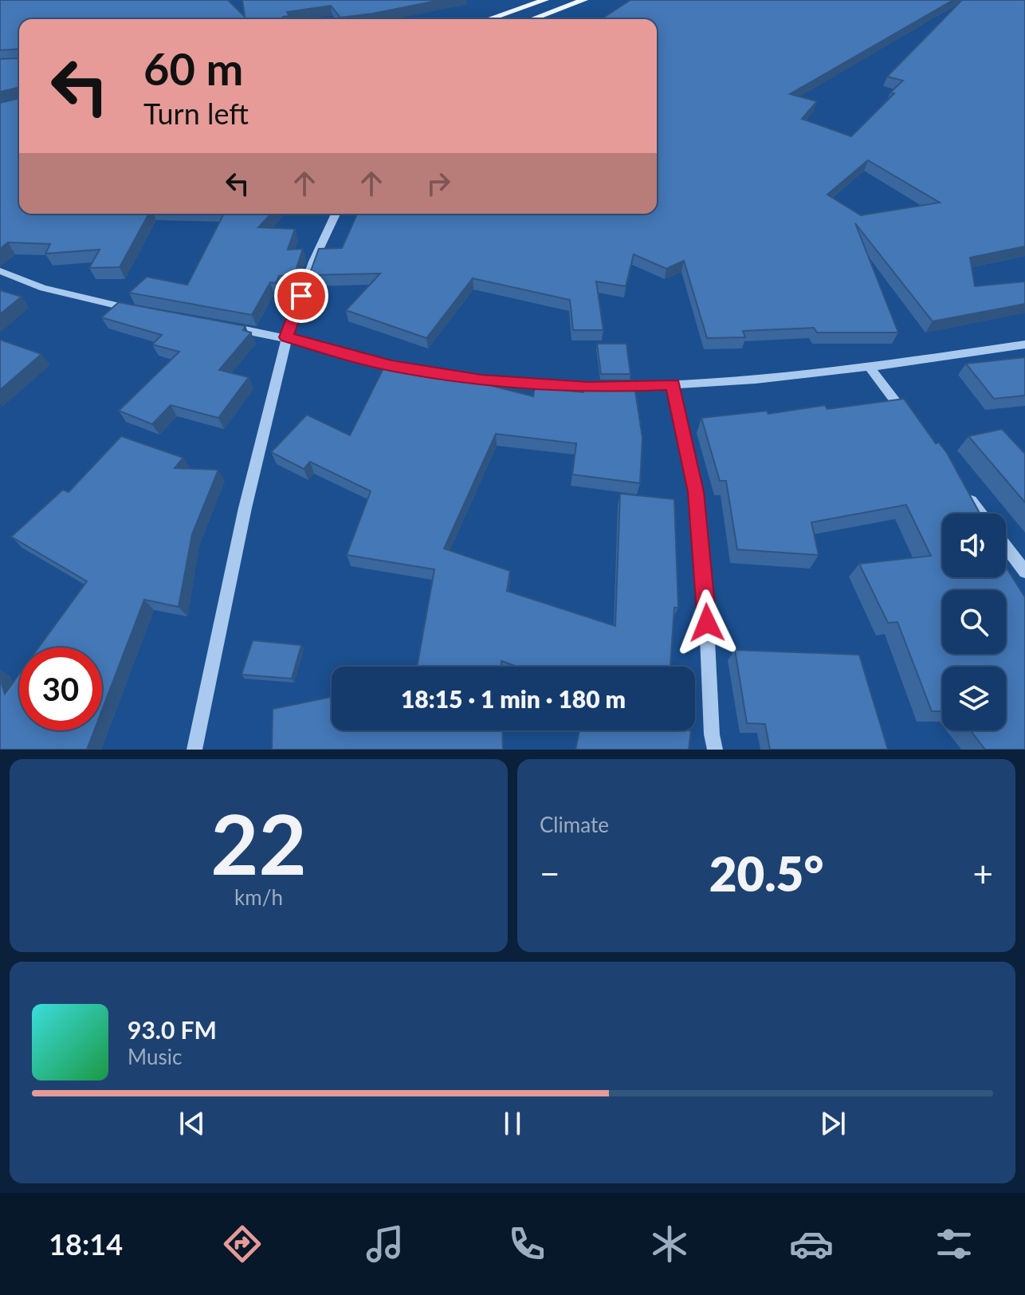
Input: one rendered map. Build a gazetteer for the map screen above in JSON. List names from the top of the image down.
{
  "page": {
    "turn": ["60 m", "Turn left"],
    "limit": "30",
    "trip": "18:15 · 1 min · 180 m",
    "tile": [
      ["22", "km/h"],
      "Climate"
    ],
    "heat": ["−", "20.5°", "+"],
    "song": ["93.0 FM", "Music"],
    "tabs": "18:14"
  }
}
